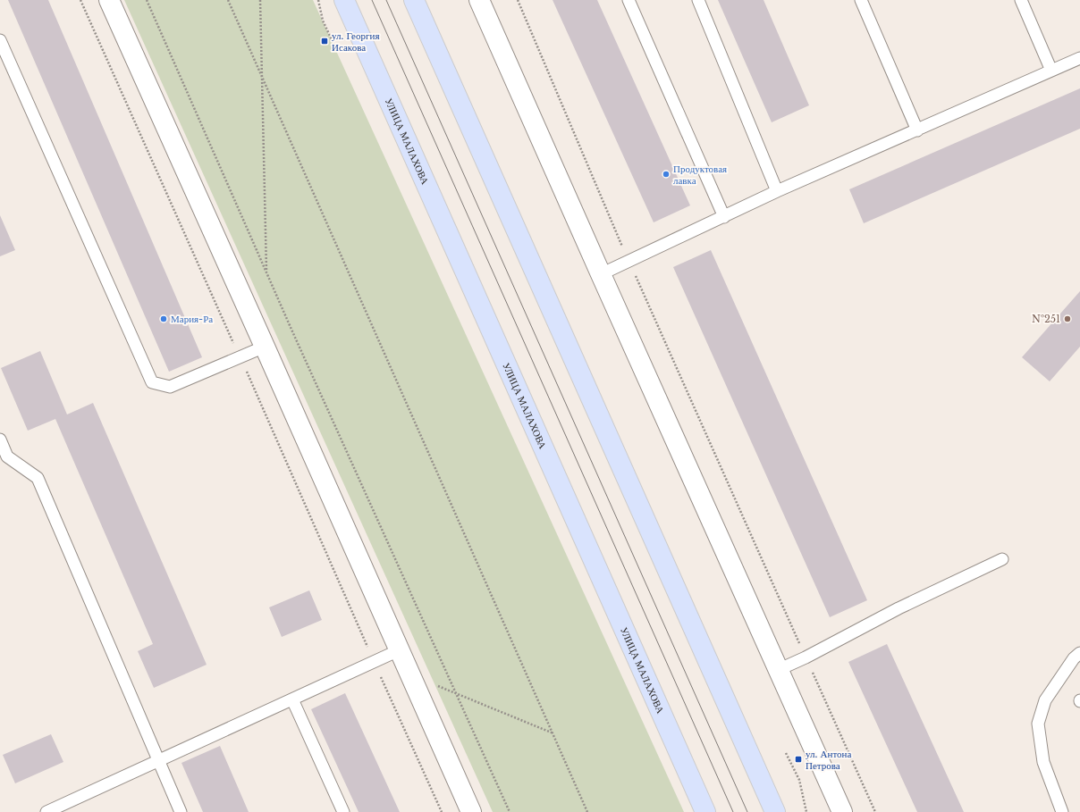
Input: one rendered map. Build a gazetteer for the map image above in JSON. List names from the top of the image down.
{
  "streets": {
    "main road": ["УЛИЦА МАЛАХОВА"]
  },
  "places": {
    "transit": ["ул. Георгия Исакова", "ул. Антона Петрова"],
    "other": ["Продуктовая лавка", "Мария-Ра", "№251"]
  }
}
